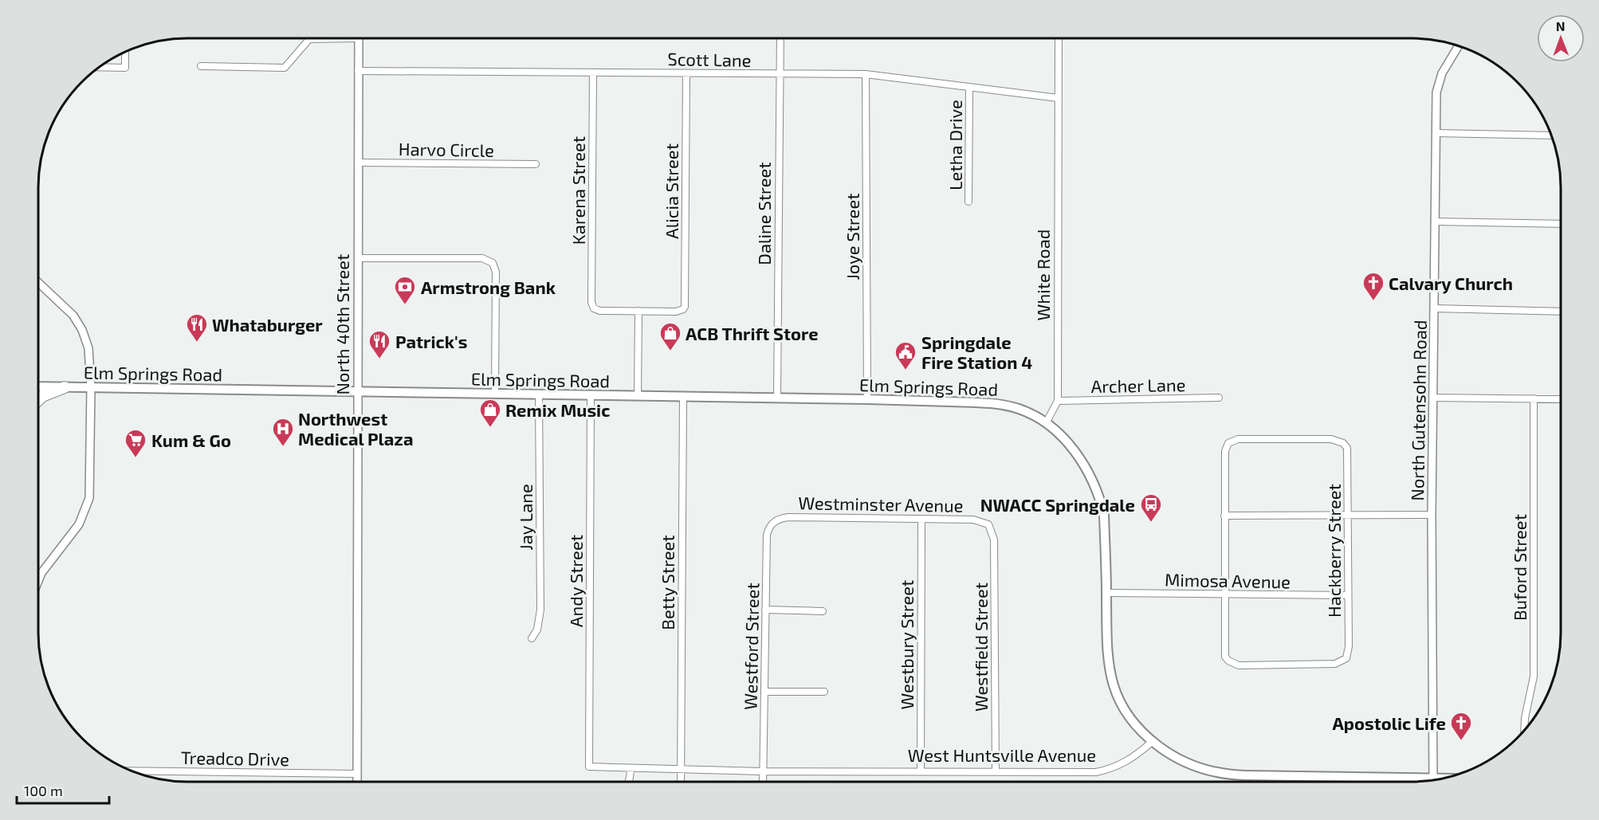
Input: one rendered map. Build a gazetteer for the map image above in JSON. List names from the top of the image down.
{
  "streets": {
    "main road": ["Elm Springs Road"],
    "street": [
      "Scott Lane",
      "Letha Drive",
      "Harvo Circle",
      "Karena Street",
      "Alicia Street",
      "Daline Street",
      "Joye Street",
      "White Road",
      "North 40th Street",
      "Archer Lane",
      "North Gutensohn Road",
      "Westminster Avenue",
      "Jay Lane",
      "Hackberry Street",
      "Buford Street",
      "Mimosa Avenue",
      "Andy Street",
      "Betty Street",
      "Westbury Street",
      "Westford Street",
      "Westfield Street",
      "West Huntsville Avenue",
      "Treadco Drive"
    ]
  },
  "crossings": [
    ["Scott Lane", "Letha Drive"],
    ["Scott Lane", "Karena Street"],
    ["Scott Lane", "Alicia Street"],
    ["Scott Lane", "Daline Street"],
    ["Scott Lane", "Joye Street"],
    ["Scott Lane", "White Road"],
    ["Scott Lane", "North 40th Street"],
    ["Harvo Circle", "North 40th Street"],
    ["Karena Street", "Alicia Street"],
    ["Daline Street", "Elm Springs Road"],
    ["Joye Street", "Elm Springs Road"],
    ["White Road", "Elm Springs Road"],
    ["White Road", "Archer Lane"],
    ["North 40th Street", "Elm Springs Road"],
    ["North 40th Street", "Treadco Drive"],
    ["Elm Springs Road", "Jay Lane"],
    ["Elm Springs Road", "Andy Street"],
    ["Elm Springs Road", "Betty Street"],
    ["Westminster Avenue", "Westbury Street"],
    ["Westminster Avenue", "Westford Street"],
    ["Westminster Avenue", "Westfield Street"],
    ["Hackberry Street", "Mimosa Avenue"],
    ["Andy Street", "West Huntsville Avenue"],
    ["Betty Street", "West Huntsville Avenue"],
    ["Westbury Street", "West Huntsville Avenue"],
    ["Westford Street", "West Huntsville Avenue"],
    ["Westfield Street", "West Huntsville Avenue"]
  ],
  "places": {
    "church": ["Calvary Church", "Apostolic Life"],
    "bank": ["Armstrong Bank"],
    "restaurant": ["Whataburger", "Patrick's"],
    "shop": ["ACB Thrift Store", "Remix Music"],
    "public building": ["Springdale Fire Station 4"],
    "hospital": ["Northwest Medical Plaza"],
    "supermarket": ["Kum & Go"],
    "bus stop": ["NWACC Springdale"]
  },
  "scale_bar": "100 m",
  "north": "top"
}
